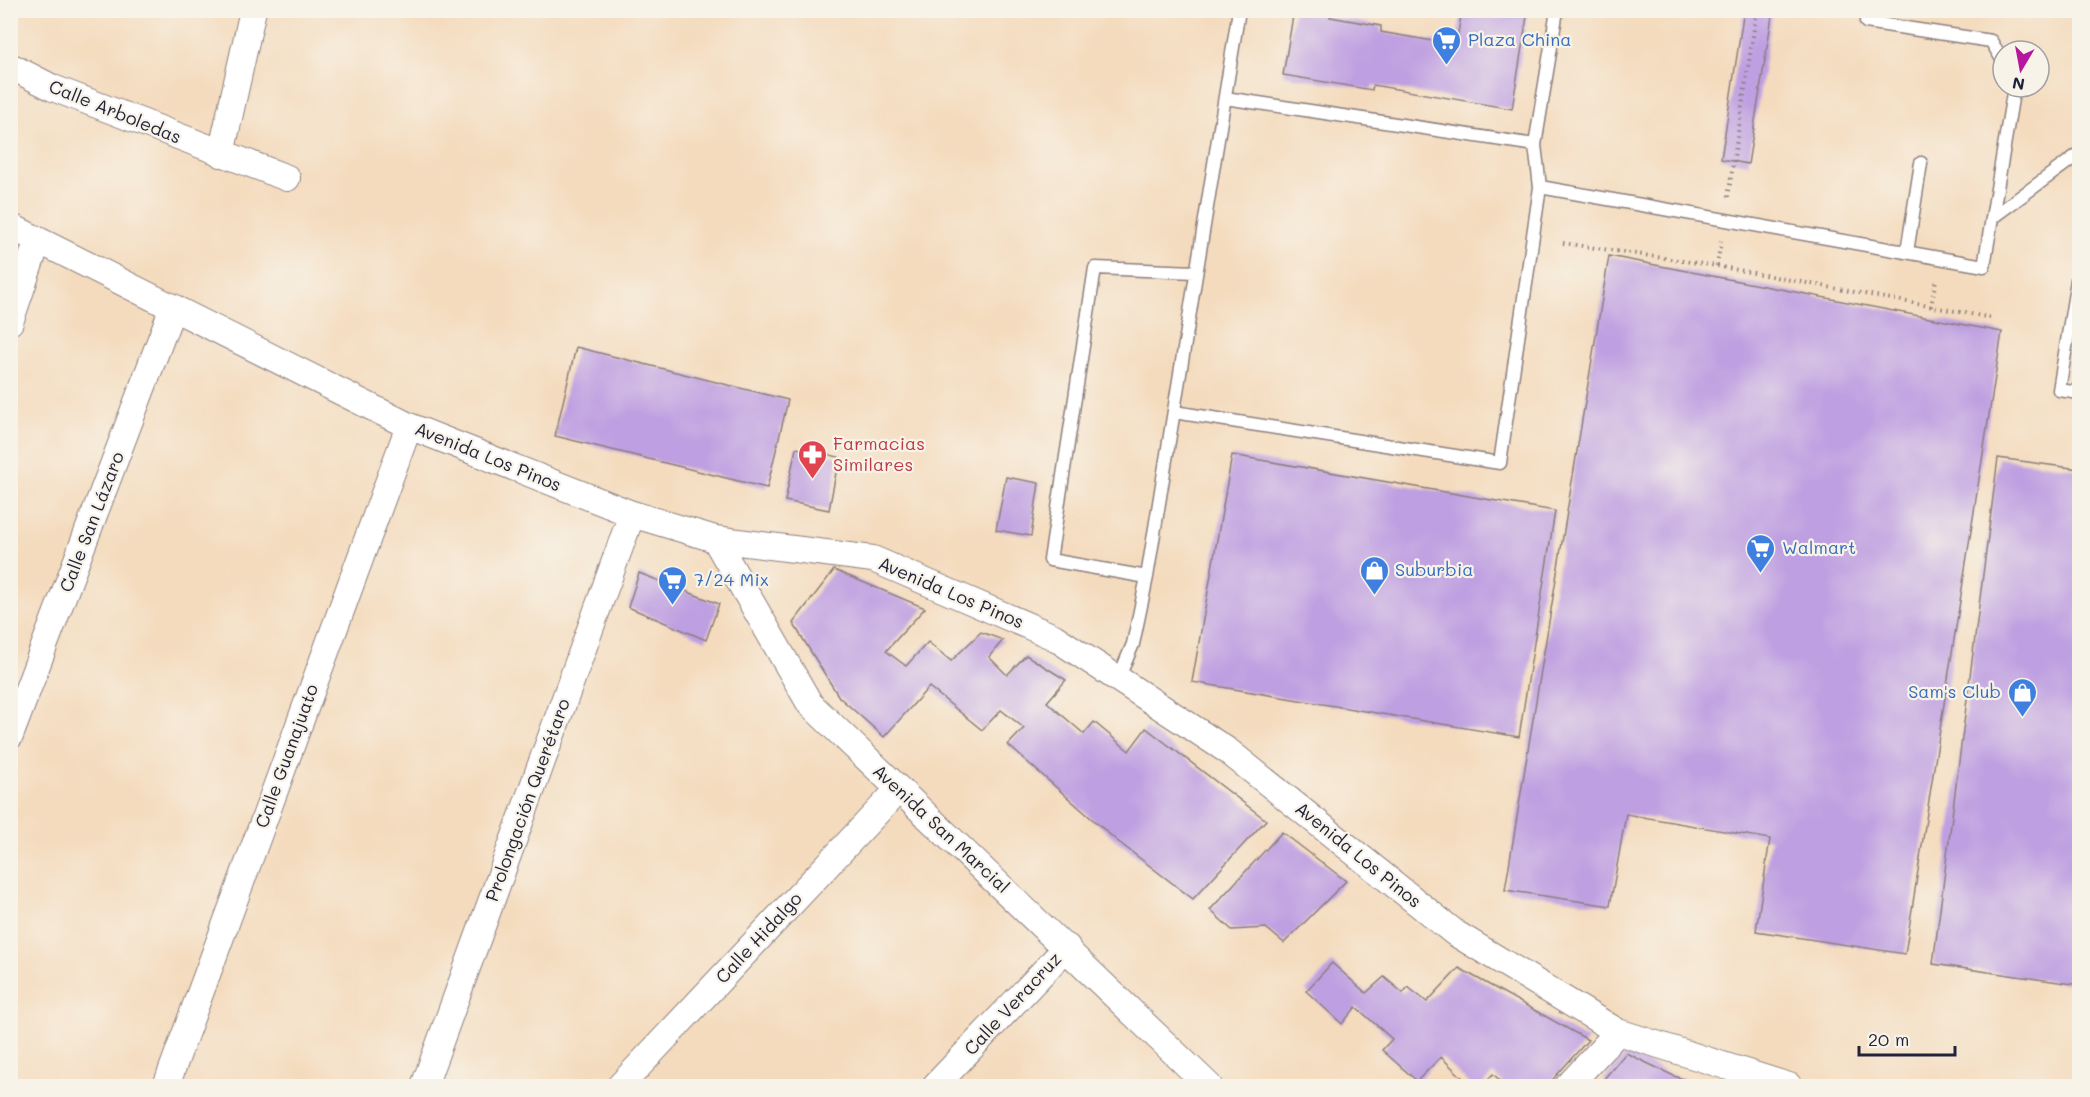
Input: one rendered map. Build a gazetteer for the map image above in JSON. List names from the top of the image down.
{
  "streets": {
    "street": [
      "Calle Arboledas",
      "Avenida Los Pinos",
      "Calle San Lázaro",
      "Calle Guanajuato",
      "Prolongación Querétaro",
      "Avenida San Marcial",
      "Calle Hidalgo",
      "Calle Veracruz"
    ]
  },
  "crossings": [
    ["Avenida Los Pinos", "Calle San Lázaro"],
    ["Avenida Los Pinos", "Calle Guanajuato"],
    ["Avenida Los Pinos", "Prolongación Querétaro"],
    ["Avenida Los Pinos", "Avenida San Marcial"],
    ["Avenida San Marcial", "Calle Hidalgo"],
    ["Avenida San Marcial", "Calle Veracruz"]
  ],
  "places": {
    "supermarket": ["Plaza China", "Walmart", "7/24 Mix"],
    "pharmacy": ["Farmacias Similares"],
    "shop": ["Suburbia", "Sam's Club"]
  },
  "scale_bar": "20 m",
  "north": "bottom"
}
